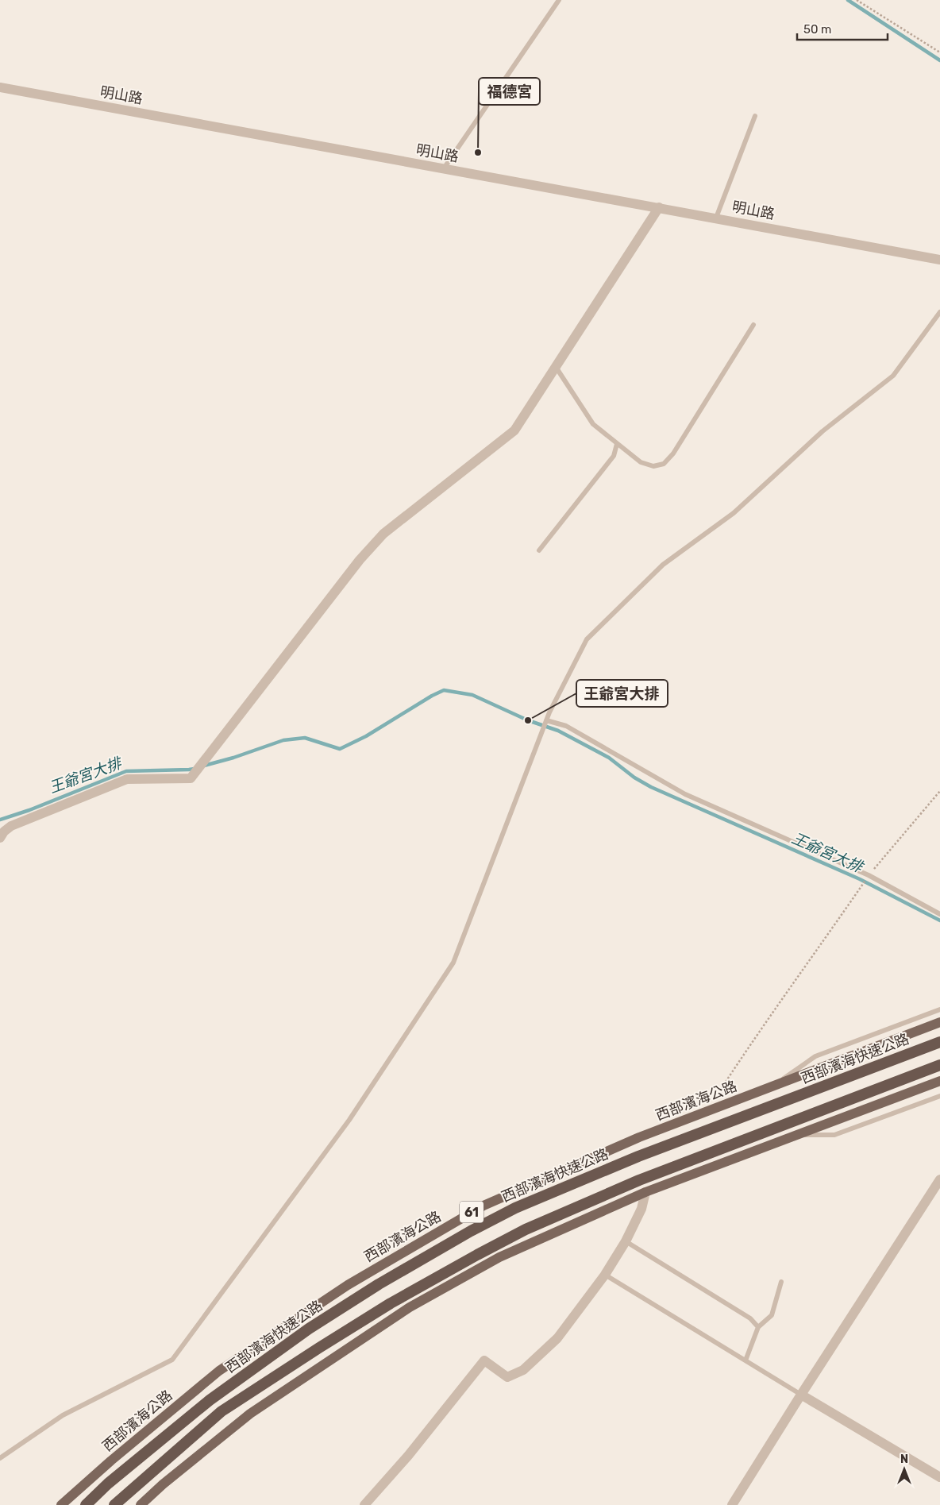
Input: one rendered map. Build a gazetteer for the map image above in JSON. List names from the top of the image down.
{
  "streets": {
    "highway": ["西部濱海快速公路", "61"],
    "main road": ["西部濱海公路"],
    "street": ["明山路"]
  },
  "water": ["王爺宮大排"],
  "places": ["福德宮", "王爺宮大排"],
  "scale_bar": "50 m",
  "north": "top"
}
